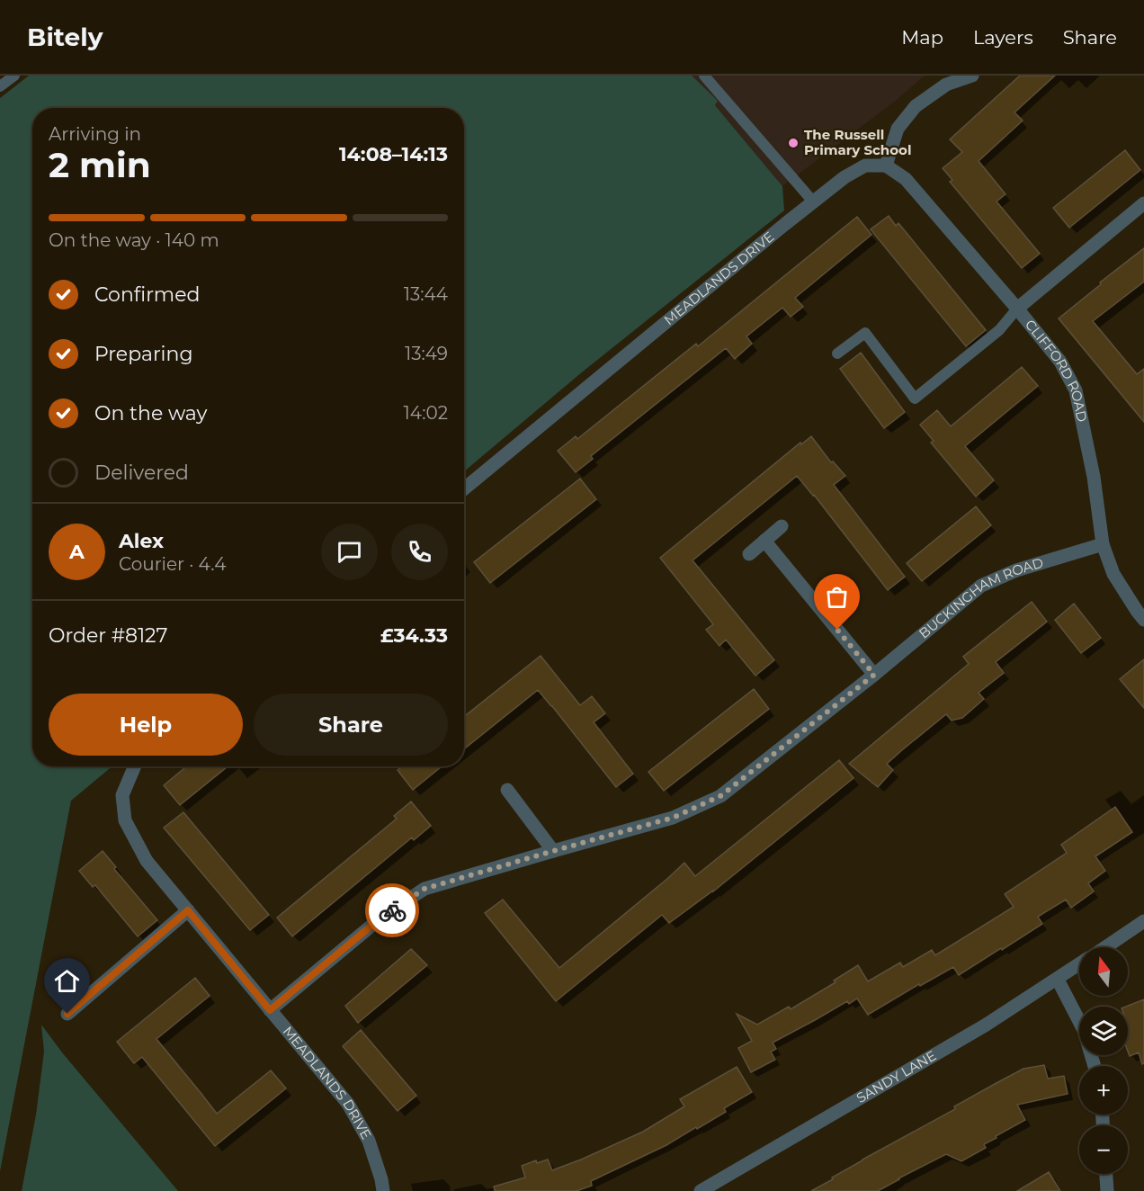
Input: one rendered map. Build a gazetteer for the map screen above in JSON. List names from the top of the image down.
{
  "streets": {
    "street": [
      "MEADLANDS DRIVE",
      "CLIFFORD ROAD",
      "BUCKINGHAM ROAD",
      "SANDY LANE"
    ]
  },
  "crossings": [
    ["MEADLANDS DRIVE", "CLIFFORD ROAD"],
    ["MEADLANDS DRIVE", "BUCKINGHAM ROAD"],
    ["CLIFFORD ROAD", "BUCKINGHAM ROAD"]
  ],
  "places": ["The Russell Primary School"],
  "north": "top",
  "page": {
    "header": "Bitely",
    "nav": ["Map", "Layers", "Share"],
    "heading": ["2 min", "Arriving in", "14:08–14:13"],
    "panel": [
      "Alex",
      "Courier · 4.4",
      "Order #8127",
      "£34.33"
    ],
    "bar": "On the way · 140 m",
    "list": [
      ["Confirmed", "13:44"],
      ["Preparing", "13:49"],
      ["On the way", "14:02"],
      "Delivered"
    ],
    "round": "A",
    "buttons": ["Help", "Share"],
    "map_buttons": ["+", "−"]
  }
}
